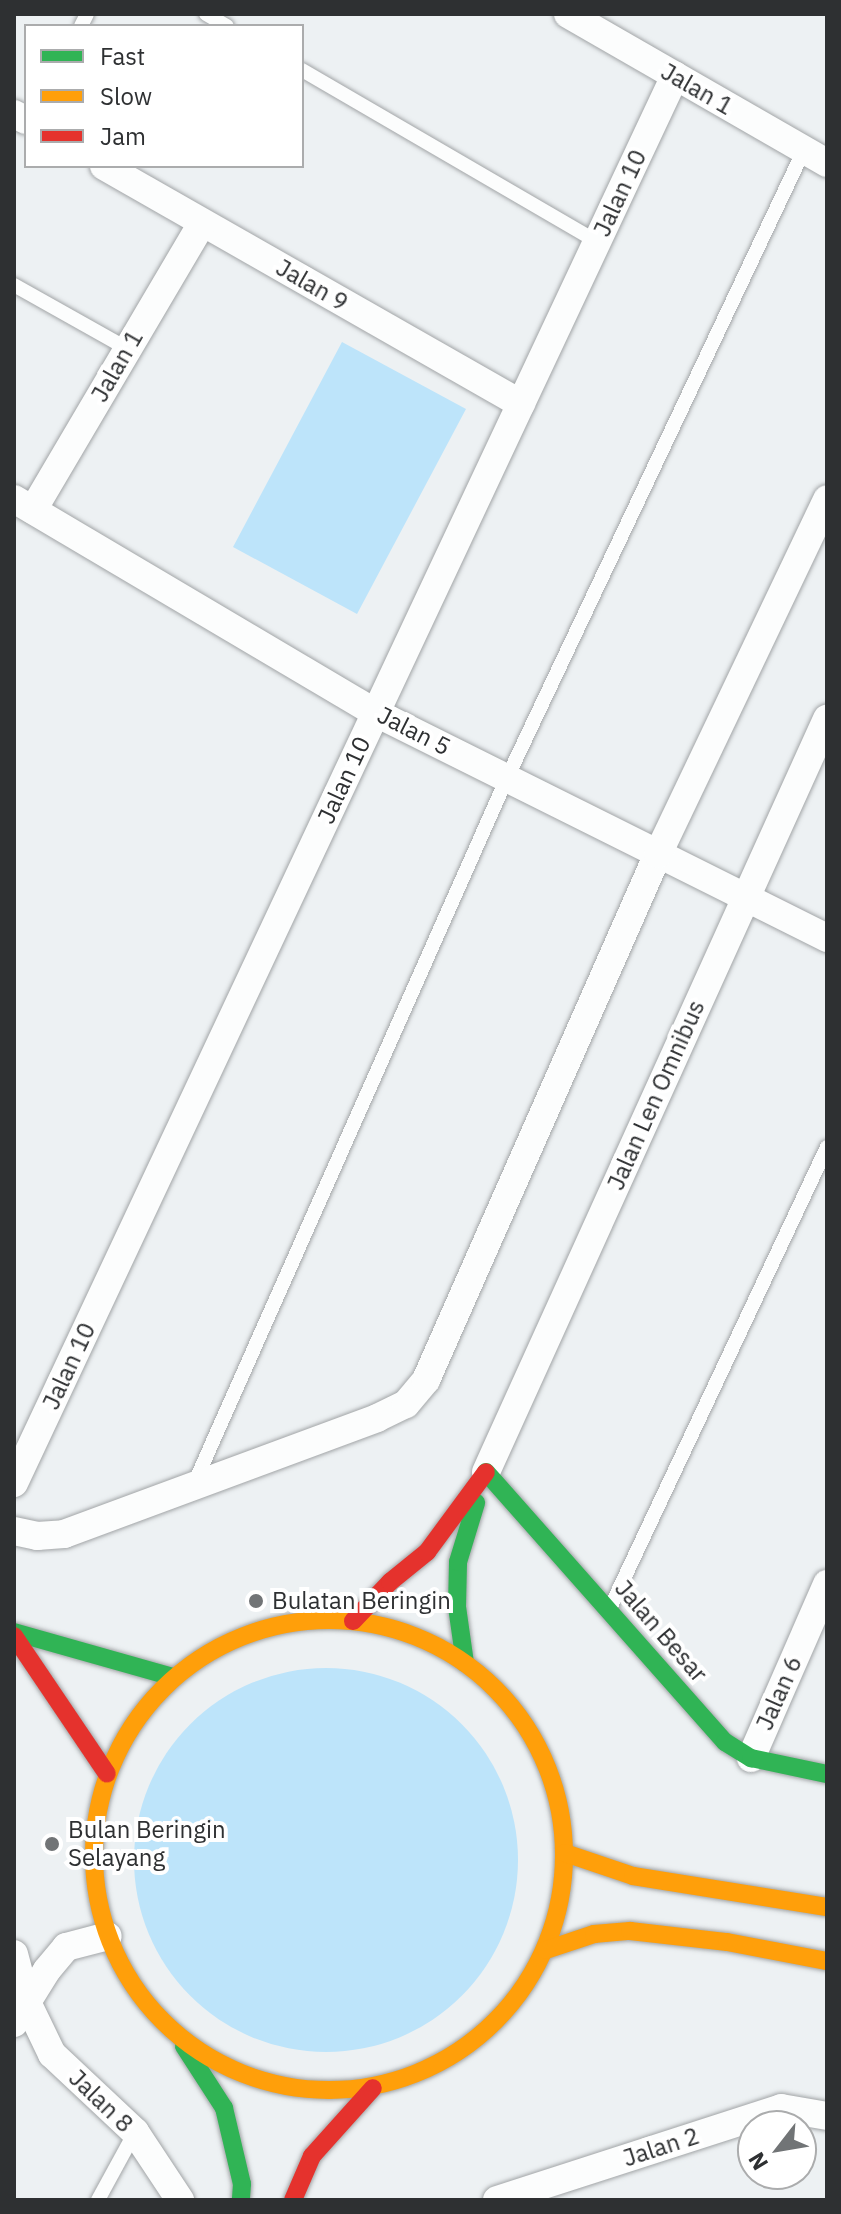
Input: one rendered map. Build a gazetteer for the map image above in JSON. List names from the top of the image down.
{
  "streets": {
    "main road": ["Jalan Len Omnibus", "Jalan Besar"],
    "street": [
      "Jalan 1",
      "Jalan 10",
      "Jalan 9",
      "Jalan 5",
      "Jalan 6",
      "Jalan 8",
      "Jalan 2"
    ]
  },
  "crossings": [
    ["Jalan 1", "Jalan 10"],
    ["Jalan 1", "Jalan 9"],
    ["Jalan 1", "Jalan 5"],
    ["Jalan 10", "Jalan 9"],
    ["Jalan 10", "Jalan 5"],
    ["Jalan 5", "Jalan Len Omnibus"],
    ["Jalan Len Omnibus", "Jalan Besar"],
    ["Jalan Besar", "Jalan 6"]
  ],
  "places": ["Bulatan Beringin", "Bulan Beringin Selayang"],
  "legend": ["Fast", "Slow", "Jam"],
  "north": "bottom left"
}
